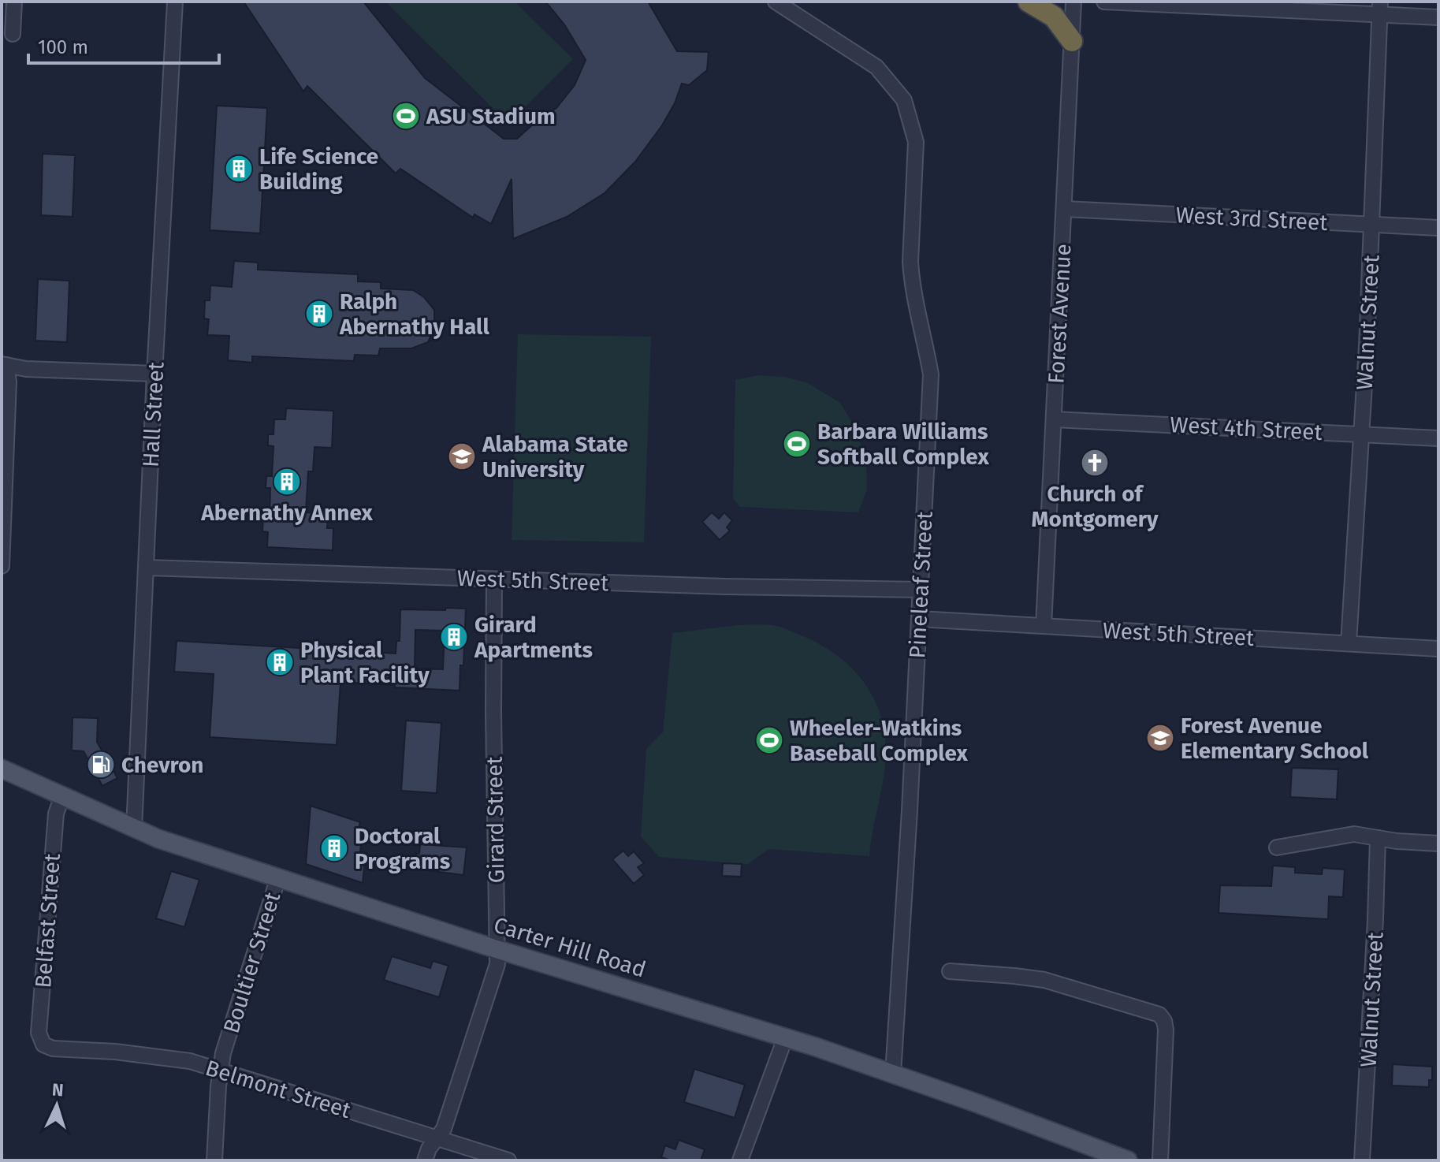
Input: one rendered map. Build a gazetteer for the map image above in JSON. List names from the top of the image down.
{
  "streets": {
    "main road": ["Carter Hill Road"],
    "street": [
      "West 3rd Street",
      "Forest Avenue",
      "Walnut Street",
      "Hall Street",
      "West 4th Street",
      "West 5th Street",
      "Pineleaf Street",
      "Girard Street",
      "Belfast Street",
      "Boultier Street",
      "Belmont Street"
    ]
  },
  "crossings": [
    ["West 3rd Street", "Forest Avenue"],
    ["West 3rd Street", "Walnut Street"],
    ["Forest Avenue", "West 4th Street"],
    ["Forest Avenue", "West 5th Street"],
    ["Walnut Street", "West 4th Street"],
    ["Walnut Street", "West 5th Street"],
    ["Hall Street", "West 5th Street"],
    ["Hall Street", "Carter Hill Road"],
    ["West 5th Street", "Pineleaf Street"],
    ["West 5th Street", "Girard Street"],
    ["Pineleaf Street", "Carter Hill Road"],
    ["Girard Street", "Carter Hill Road"],
    ["Girard Street", "Belmont Street"],
    ["Belfast Street", "Carter Hill Road"],
    ["Belfast Street", "Belmont Street"],
    ["Carter Hill Road", "Boultier Street"],
    ["Boultier Street", "Belmont Street"]
  ],
  "places": {
    "sports": ["ASU Stadium", "Barbara Williams Softball Complex", "Wheeler-Watkins Baseball Complex"],
    "building": [
      "Life Science Building",
      "Ralph Abernathy Hall",
      "Abernathy Annex",
      "Girard Apartments",
      "Physical Plant Facility",
      "Doctoral Programs"
    ],
    "school or university": ["Alabama State University", "Forest Avenue Elementary School"],
    "church": ["Church of Montgomery"],
    "fuel station": ["Chevron"]
  },
  "scale_bar": "100 m",
  "north": "top"
}
